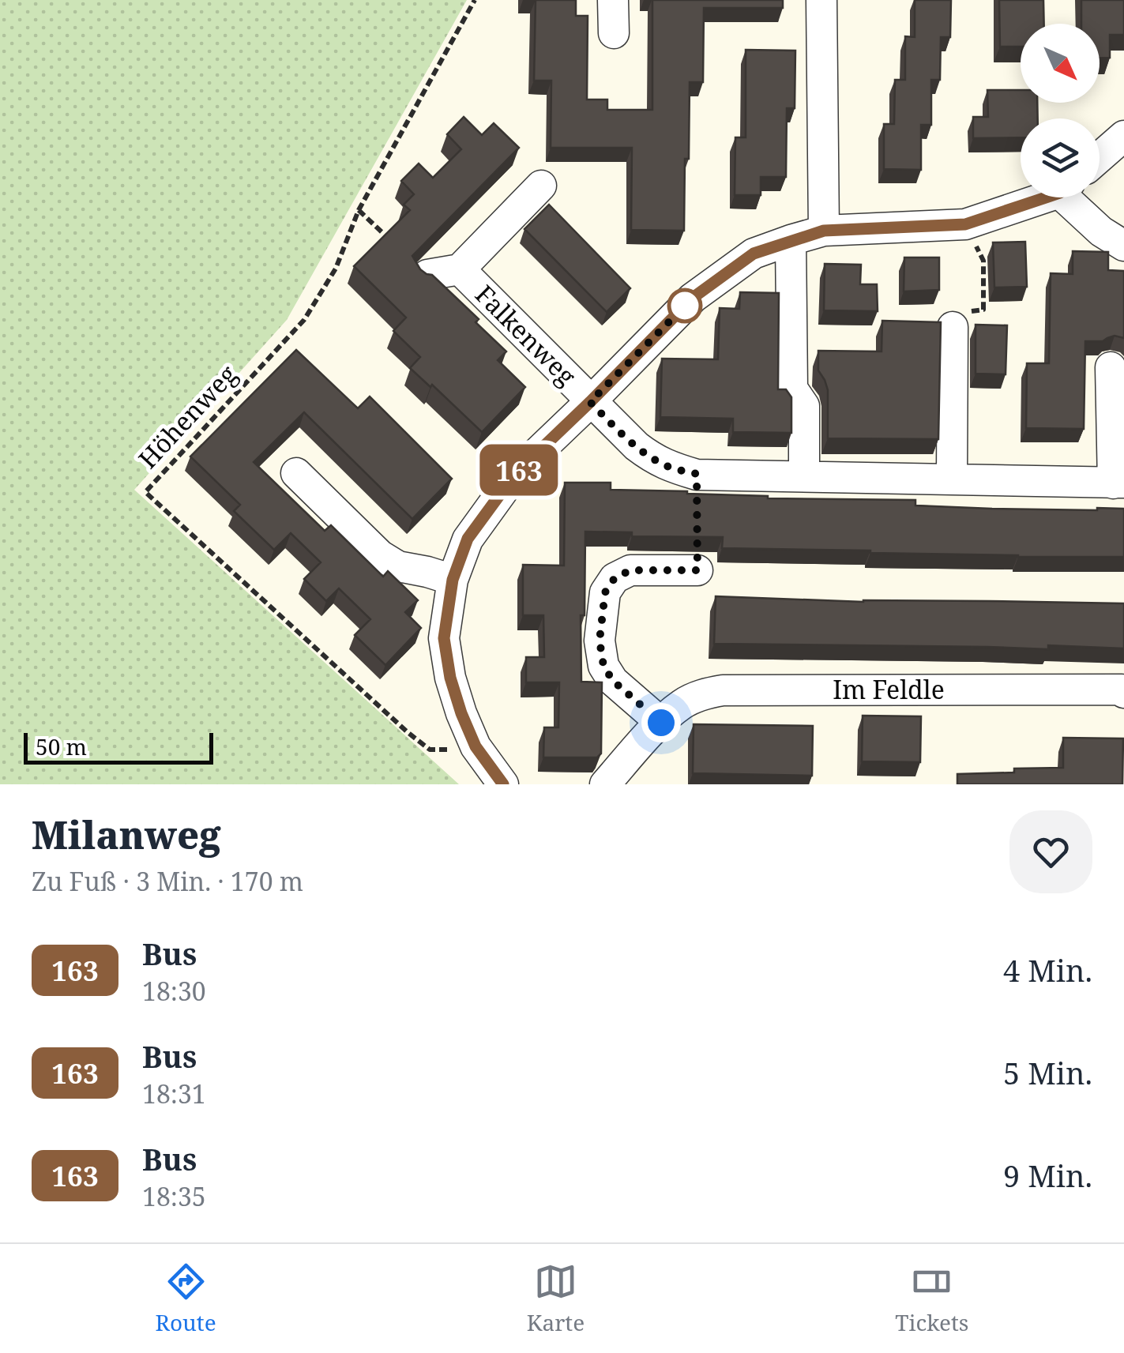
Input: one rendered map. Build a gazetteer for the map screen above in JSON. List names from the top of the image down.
{
  "streets": {
    "street": ["Falkenweg", "Im Feldle"],
    "path": ["Höhenweg"]
  },
  "lines": ["bus line 163"],
  "scale_bar": "50 m",
  "north": "bottom right",
  "page": {
    "on_map": "163",
    "scale": "50 m",
    "heading": ["Milanweg", "Zu Fuß · 3 Min. · 170 m"],
    "list": [
      {
        "mark": "163",
        "name": "Bus",
        "note": "18:30",
        "value": "4 Min."
      },
      {
        "mark": "163",
        "name": "Bus",
        "note": "18:31",
        "value": "5 Min."
      },
      {
        "mark": "163",
        "name": "Bus",
        "note": "18:35",
        "value": "9 Min."
      }
    ],
    "tabs": ["Route", "Karte", "Tickets"]
  }
}
